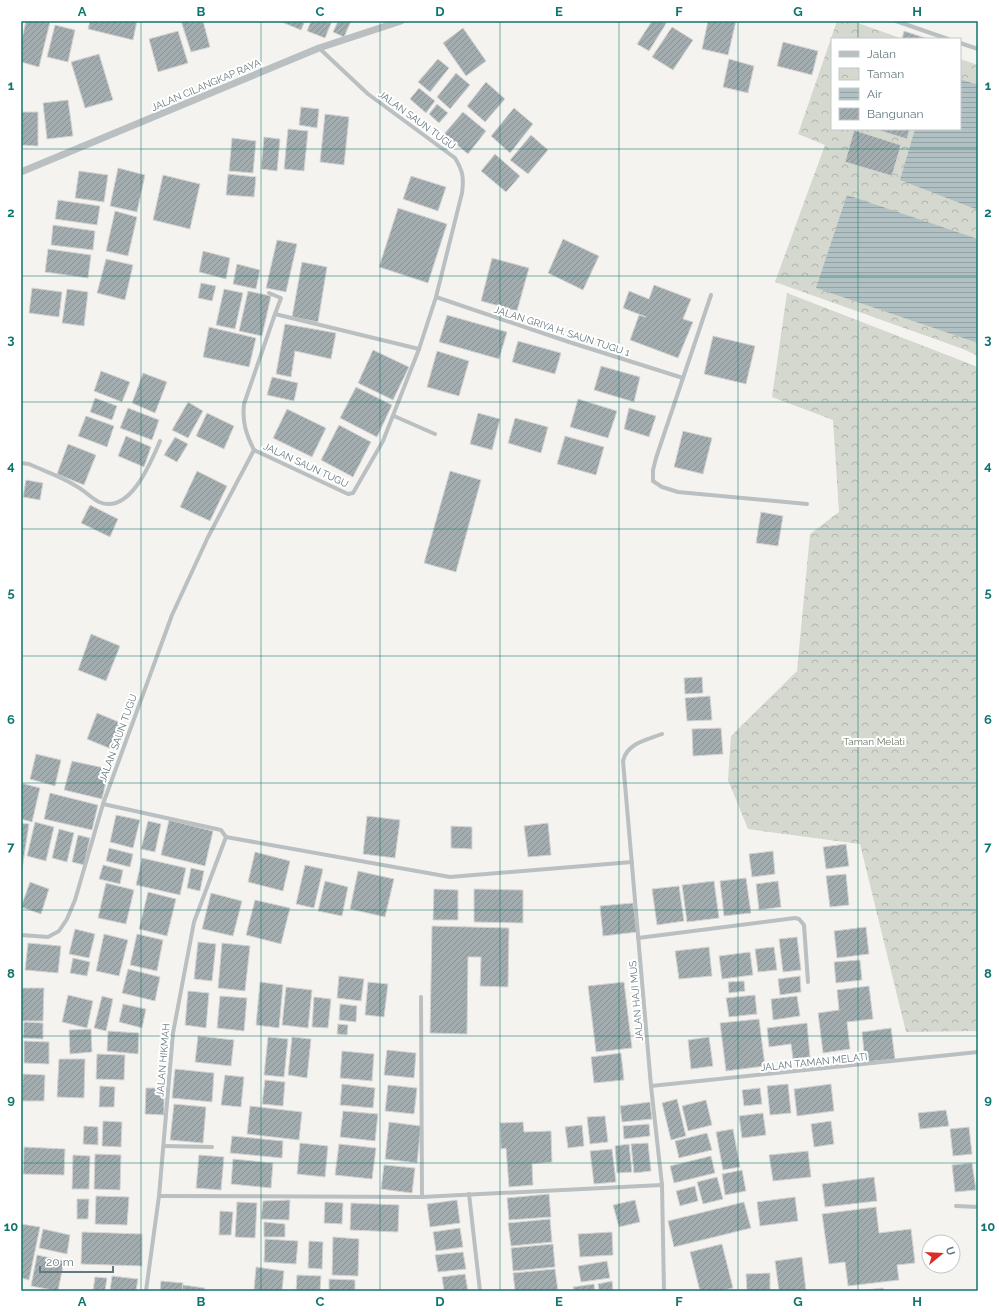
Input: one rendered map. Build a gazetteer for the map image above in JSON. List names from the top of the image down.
{
  "streets": {
    "street": [
      "JALAN CILANGKAP RAYA",
      "JALAN SAUN TUGU",
      "JALAN GRIYA H. SAUN TUGU 1",
      "JALAN HAJI MUS",
      "JALAN HIKMAH",
      "JALAN TAMAN MELATI"
    ]
  },
  "crossings": [
    ["JALAN CILANGKAP RAYA", "JALAN SAUN TUGU"],
    ["JALAN SAUN TUGU", "JALAN GRIYA H. SAUN TUGU 1"],
    ["JALAN HAJI MUS", "JALAN TAMAN MELATI"]
  ],
  "parks": ["Taman Melati"],
  "legend": [
    "Jalan",
    "Taman",
    "Air",
    "Bangunan"
  ],
  "scale_bar": "20 m",
  "north": "right",
  "grid": {
    "columns": [
      "A",
      "B",
      "C",
      "D",
      "E",
      "F",
      "G",
      "H"
    ],
    "rows": [
      "1",
      "2",
      "3",
      "4",
      "5",
      "6",
      "7",
      "8",
      "9",
      "10"
    ]
  }
}
